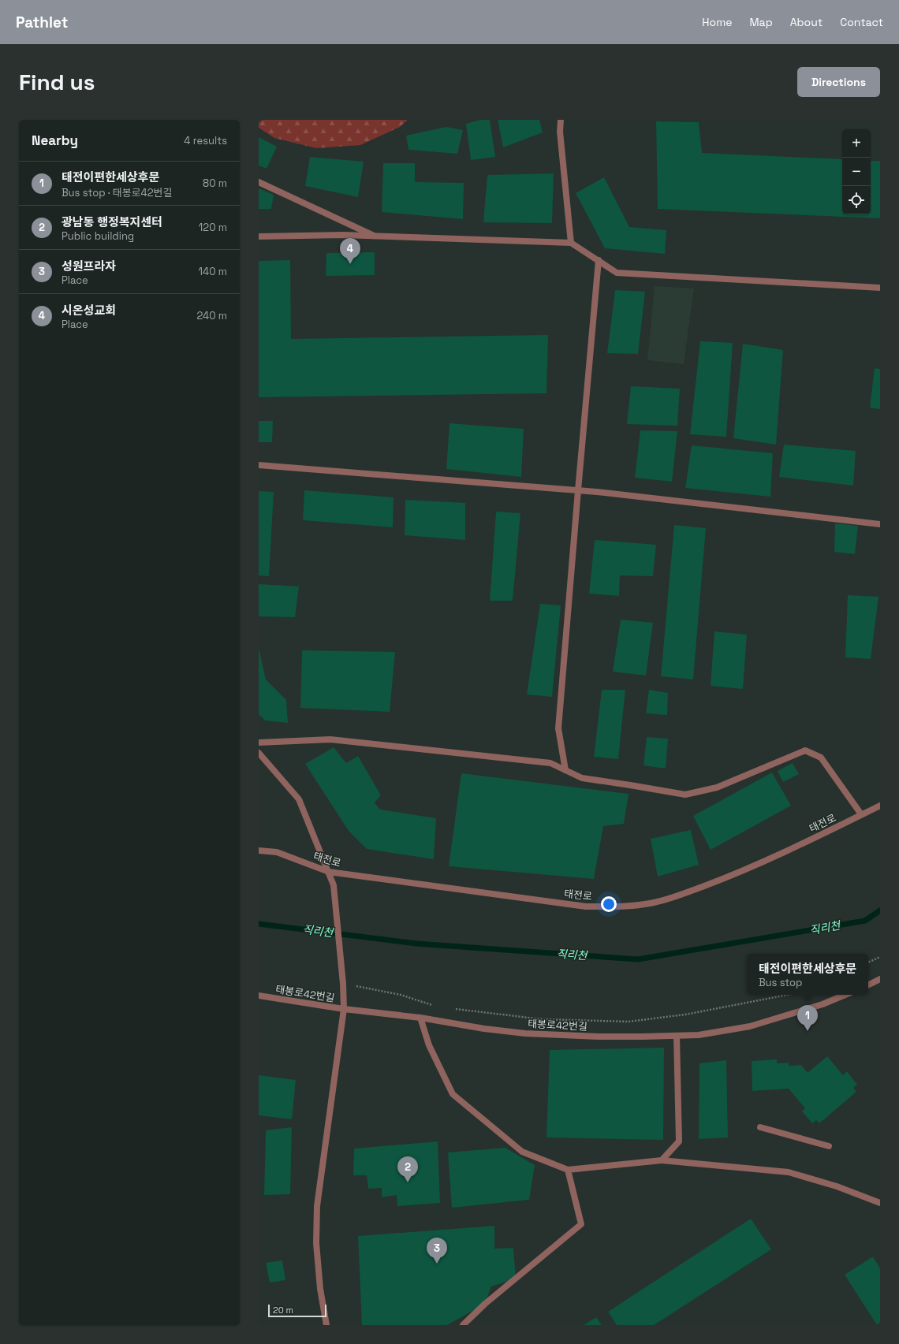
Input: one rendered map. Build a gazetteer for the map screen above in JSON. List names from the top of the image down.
{
  "streets": {
    "street": ["태전로", "태봉로42번길"]
  },
  "water": ["직리천"],
  "scale_bar": "20 m",
  "page": {
    "header": "Pathlet",
    "nav": [
      "Home",
      "Map",
      "About",
      "Contact"
    ],
    "buttons": "Directions",
    "title": "Find us",
    "heading": ["Nearby", "4 results"],
    "map_buttons": ["+", "−"],
    "list": [
      {
        "mark": "1",
        "name": "태전이편한세상후문",
        "note": "Bus stop · 태봉로42번길",
        "value": "80 m"
      },
      {
        "mark": "2",
        "name": "광남동 행정복지센터",
        "note": "Public building",
        "value": "120 m"
      },
      {
        "mark": "3",
        "name": "성원프라자",
        "note": "Place",
        "value": "140 m"
      },
      {
        "mark": "4",
        "name": "시온성교회",
        "note": "Place",
        "value": "240 m"
      }
    ],
    "pins": [
      "4",
      "1",
      "2",
      "3"
    ],
    "popup": ["태전이편한세상후문", "Bus stop"],
    "scale": "20 m"
  }
}
